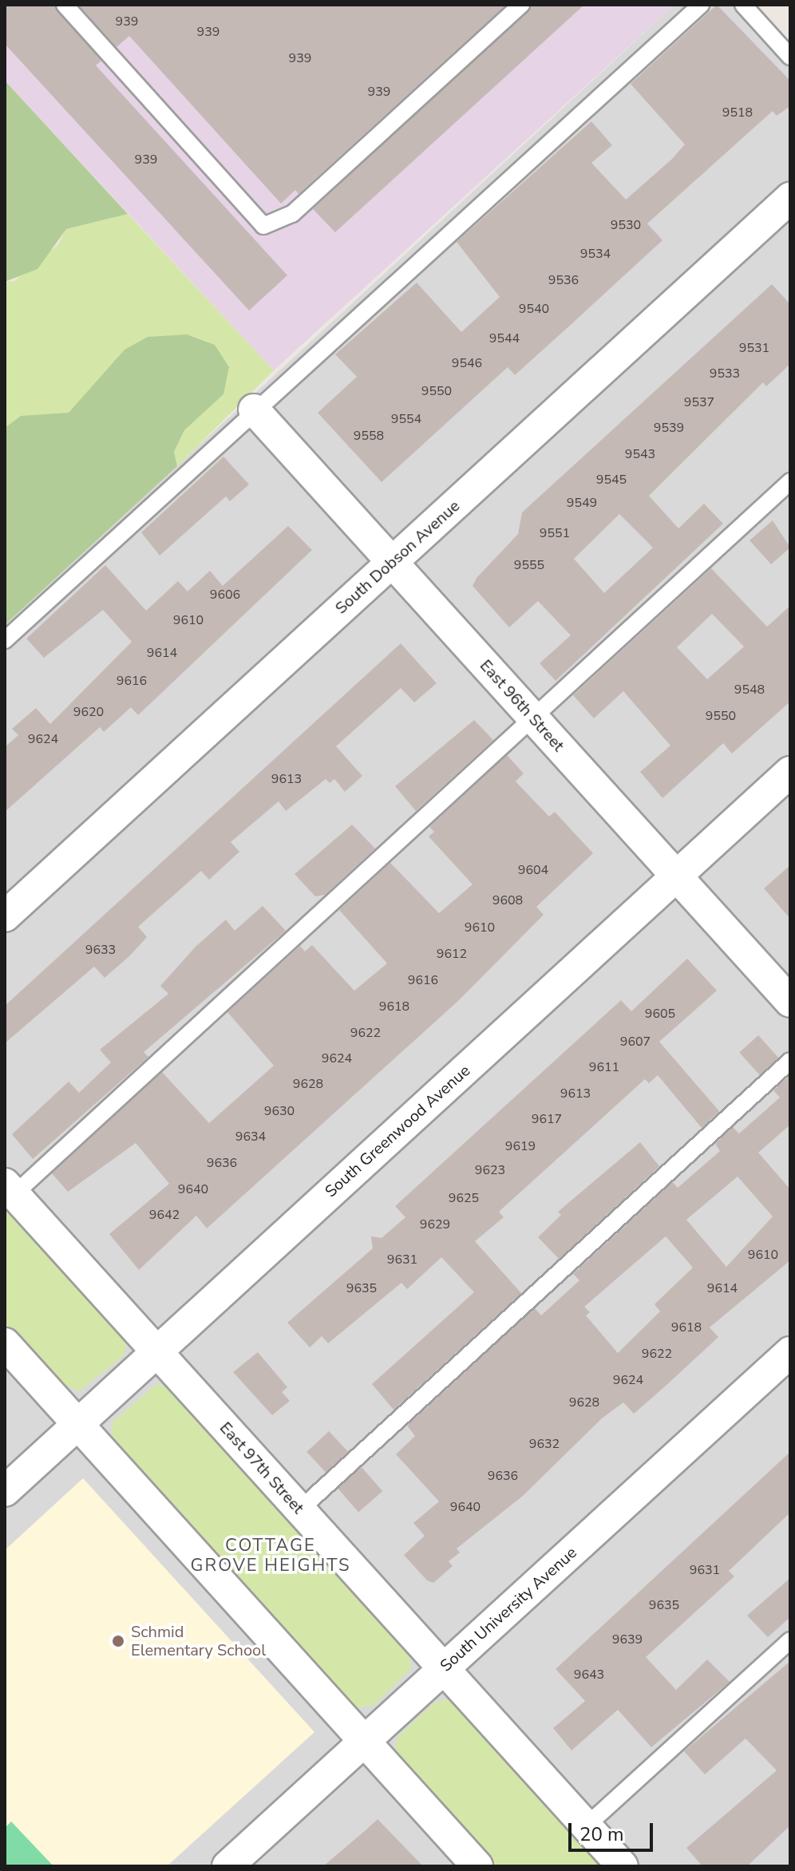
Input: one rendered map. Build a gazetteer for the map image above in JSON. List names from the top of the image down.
{
  "streets": {
    "street": [
      "South Dobson Avenue",
      "East 96th Street",
      "South Greenwood Avenue",
      "East 97th Street",
      "South University Avenue"
    ]
  },
  "crossings": [
    ["South Dobson Avenue", "East 96th Street"],
    ["East 96th Street", "South Greenwood Avenue"],
    ["South Greenwood Avenue", "East 97th Street"],
    ["East 97th Street", "South University Avenue"]
  ],
  "districts": ["COTTAGE GROVE HEIGHTS"],
  "places": ["Schmid Elementary School"],
  "house_numbers": [
    "939",
    "939",
    "939",
    "939",
    "9518",
    "939",
    "9530",
    "9534",
    "9536",
    "9540",
    "9544",
    "9531",
    "9546",
    "9533",
    "9550",
    "9537",
    "9554",
    "9539",
    "9558",
    "9543",
    "9545",
    "9549",
    "9551",
    "9555",
    "9606",
    "9610",
    "9614",
    "9616",
    "9548",
    "9620",
    "9550",
    "9624",
    "9613",
    "9604",
    "9608",
    "9610",
    "9633",
    "9612",
    "9616",
    "9618",
    "9605",
    "9622",
    "9607",
    "9624",
    "9611",
    "9628",
    "9613",
    "9630",
    "9617",
    "9634",
    "9619",
    "9636",
    "9623",
    "9640",
    "9625",
    "9642",
    "9629",
    "9610",
    "9631",
    "9635",
    "9614",
    "9618",
    "9622",
    "9624",
    "9628",
    "9632",
    "9636",
    "9640",
    "9631",
    "9635",
    "9639",
    "9643"
  ],
  "scale_bar": "20 m"
}
